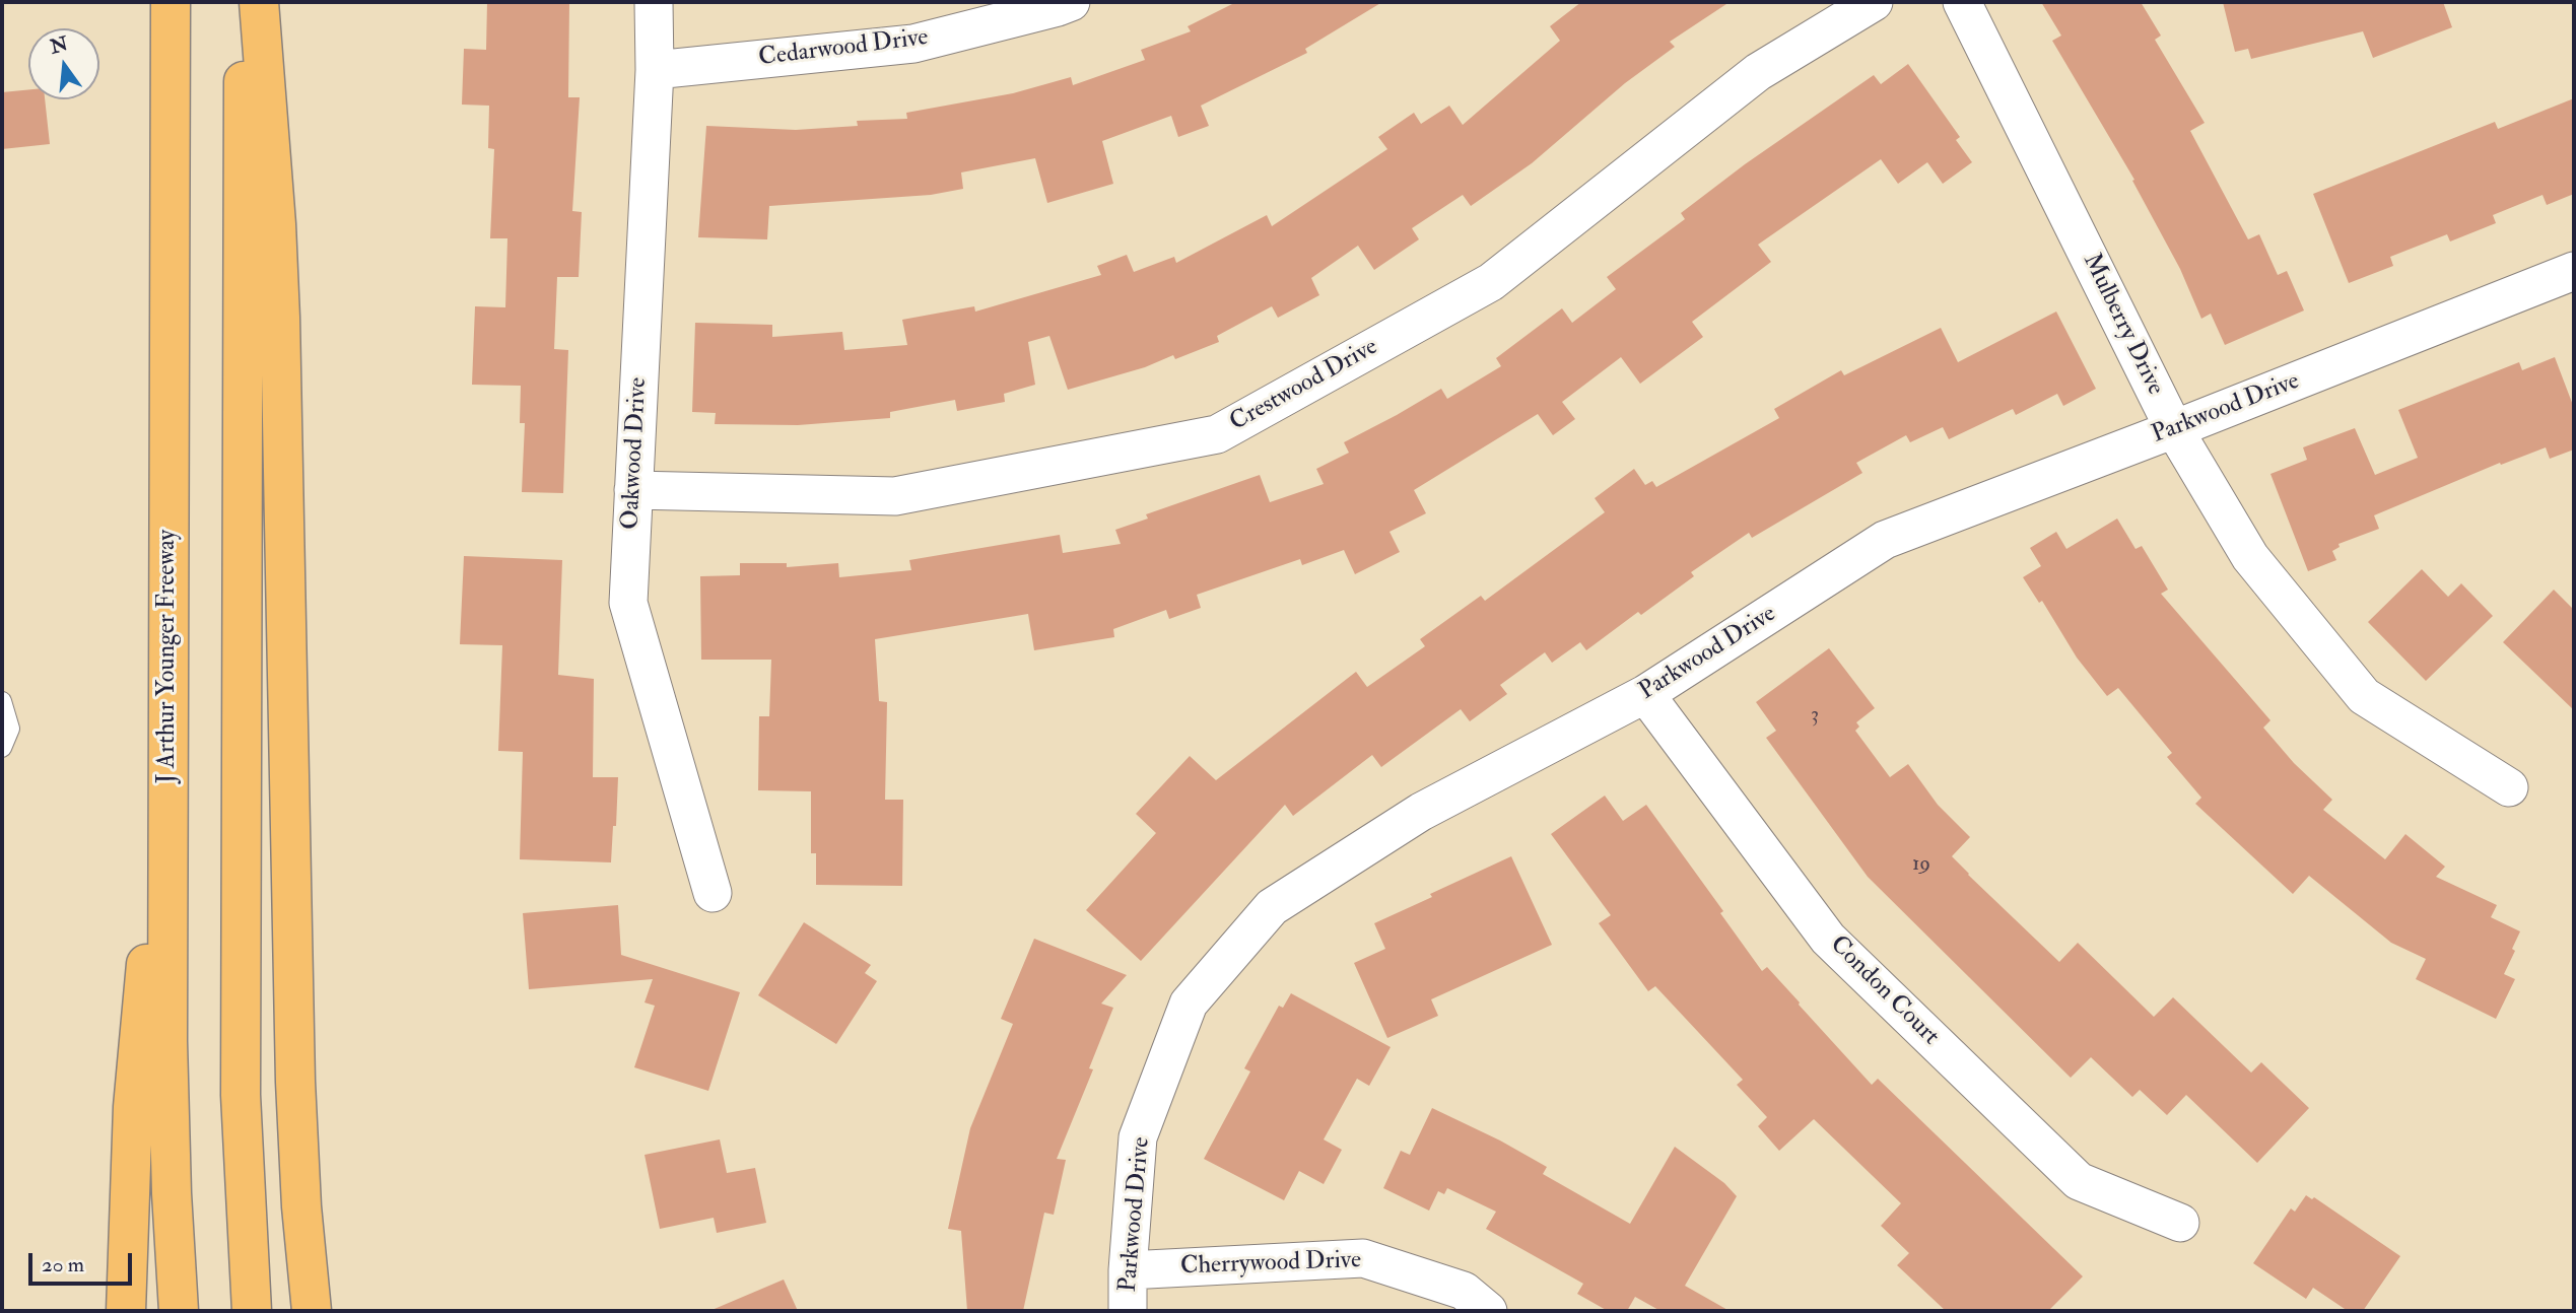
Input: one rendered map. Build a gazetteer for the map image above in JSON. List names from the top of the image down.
{
  "streets": {
    "highway": ["J Arthur Younger Freeway"],
    "street": [
      "Cedarwood Drive",
      "Mulberry Drive",
      "Crestwood Drive",
      "Parkwood Drive",
      "Oakwood Drive",
      "Condon Court",
      "Cherrywood Drive"
    ]
  },
  "crossings": [
    ["Cedarwood Drive", "Oakwood Drive"],
    ["Mulberry Drive", "Parkwood Drive"],
    ["Crestwood Drive", "Oakwood Drive"],
    ["Parkwood Drive", "Condon Court"],
    ["Parkwood Drive", "Cherrywood Drive"]
  ],
  "house_numbers": ["3", "19"],
  "scale_bar": "20 m",
  "north": "top"
}
